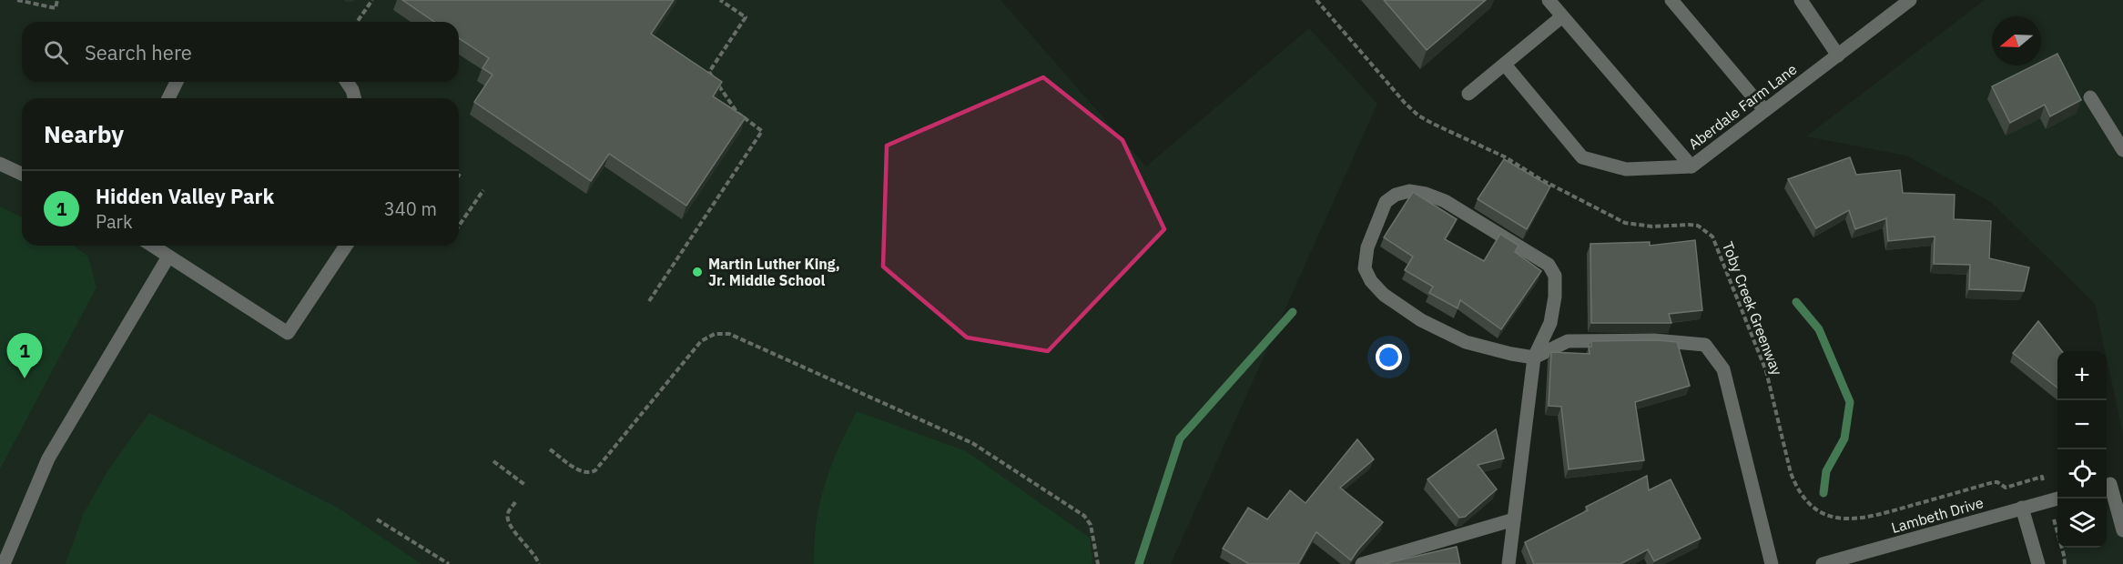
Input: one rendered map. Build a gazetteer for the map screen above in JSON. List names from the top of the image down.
{
  "streets": {
    "street": ["Aberdale Farm Lane", "Lambeth Drive"],
    "path": ["Toby Creek Greenway"]
  },
  "places": ["Martin Luther King, Jr. Middle School"],
  "north": "left",
  "page": {
    "search": "Search here",
    "heading": "Nearby",
    "list": [
      {
        "mark": "1",
        "name": "Hidden Valley Park",
        "note": "Park",
        "value": "340 m"
      }
    ],
    "pins": "1",
    "map_buttons": ["+", "−"]
  }
}
